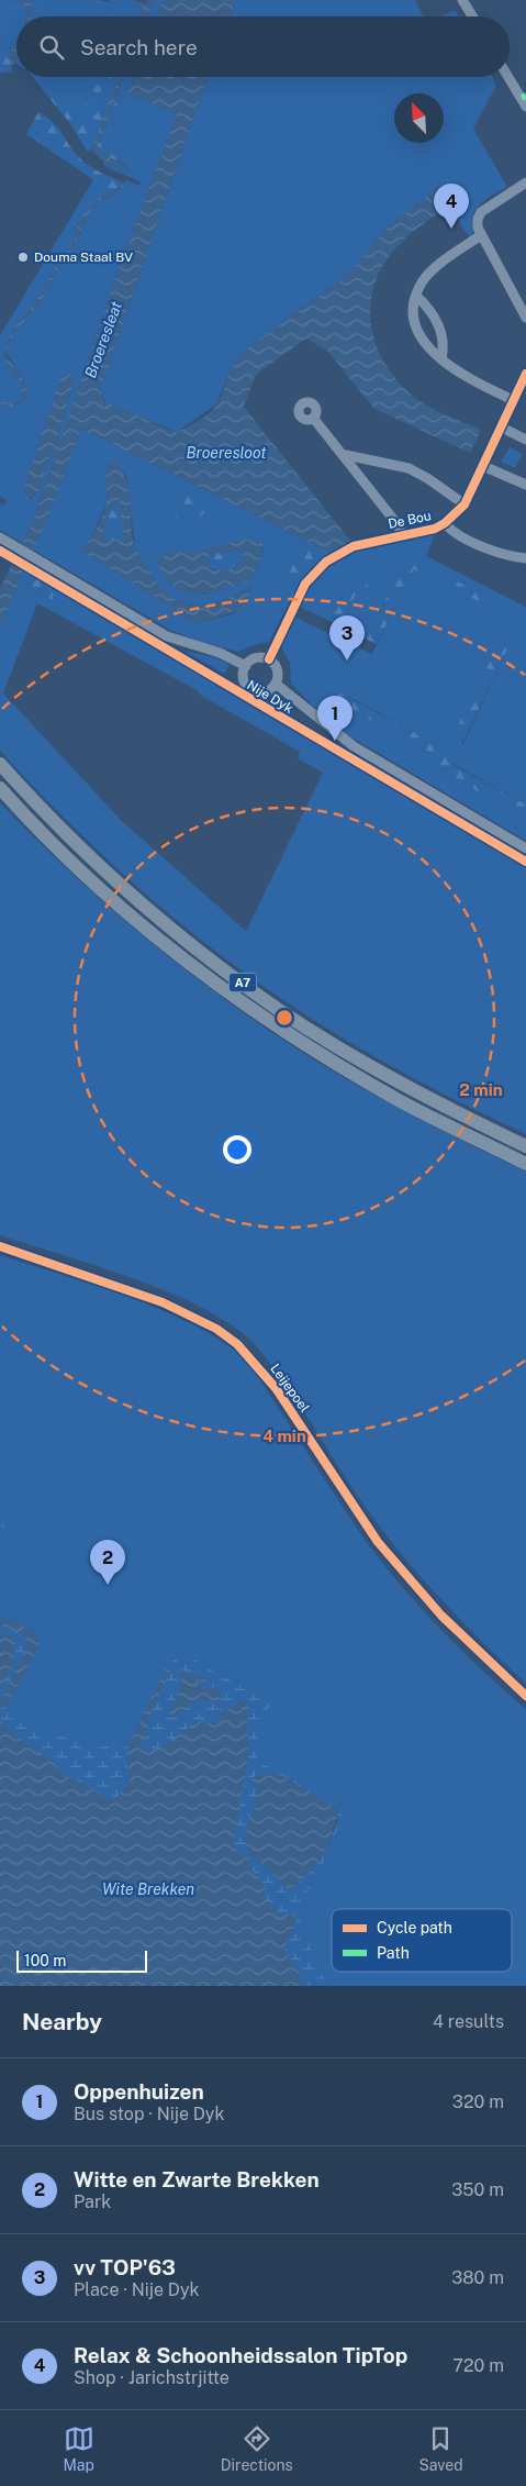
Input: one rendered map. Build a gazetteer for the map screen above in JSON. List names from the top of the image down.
{
  "streets": {
    "highway": ["A7"],
    "street": ["De Bou", "Nije Dyk", "Leijepoel"]
  },
  "crossings": [
    ["De Bou", "Nije Dyk"]
  ],
  "water": ["Broeresleat", "Broeresloot", "Wite Brekken"],
  "places": ["Douma Staal BV"],
  "legend": ["Cycle path", "Path"],
  "scale_bar": "100 m",
  "north": "top left",
  "page": {
    "search": "Search here",
    "pins": [
      "4",
      "3",
      "1",
      "2"
    ],
    "scale": "100 m",
    "heading": ["Nearby", "4 results"],
    "list": [
      {
        "mark": "1",
        "name": "Oppenhuizen",
        "note": "Bus stop · Nije Dyk",
        "value": "320 m"
      },
      {
        "mark": "2",
        "name": "Witte en Zwarte Brekken",
        "note": "Park",
        "value": "350 m"
      },
      {
        "mark": "3",
        "name": "vv TOP'63",
        "note": "Place · Nije Dyk",
        "value": "380 m"
      },
      {
        "mark": "4",
        "name": "Relax & Schoonheidssalon TipTop",
        "note": "Shop · Jarichstrjitte",
        "value": "720 m"
      }
    ],
    "nav": ["Map", "Directions", "Saved"]
  },
  "rings": ["2 min", "4 min"]
}
